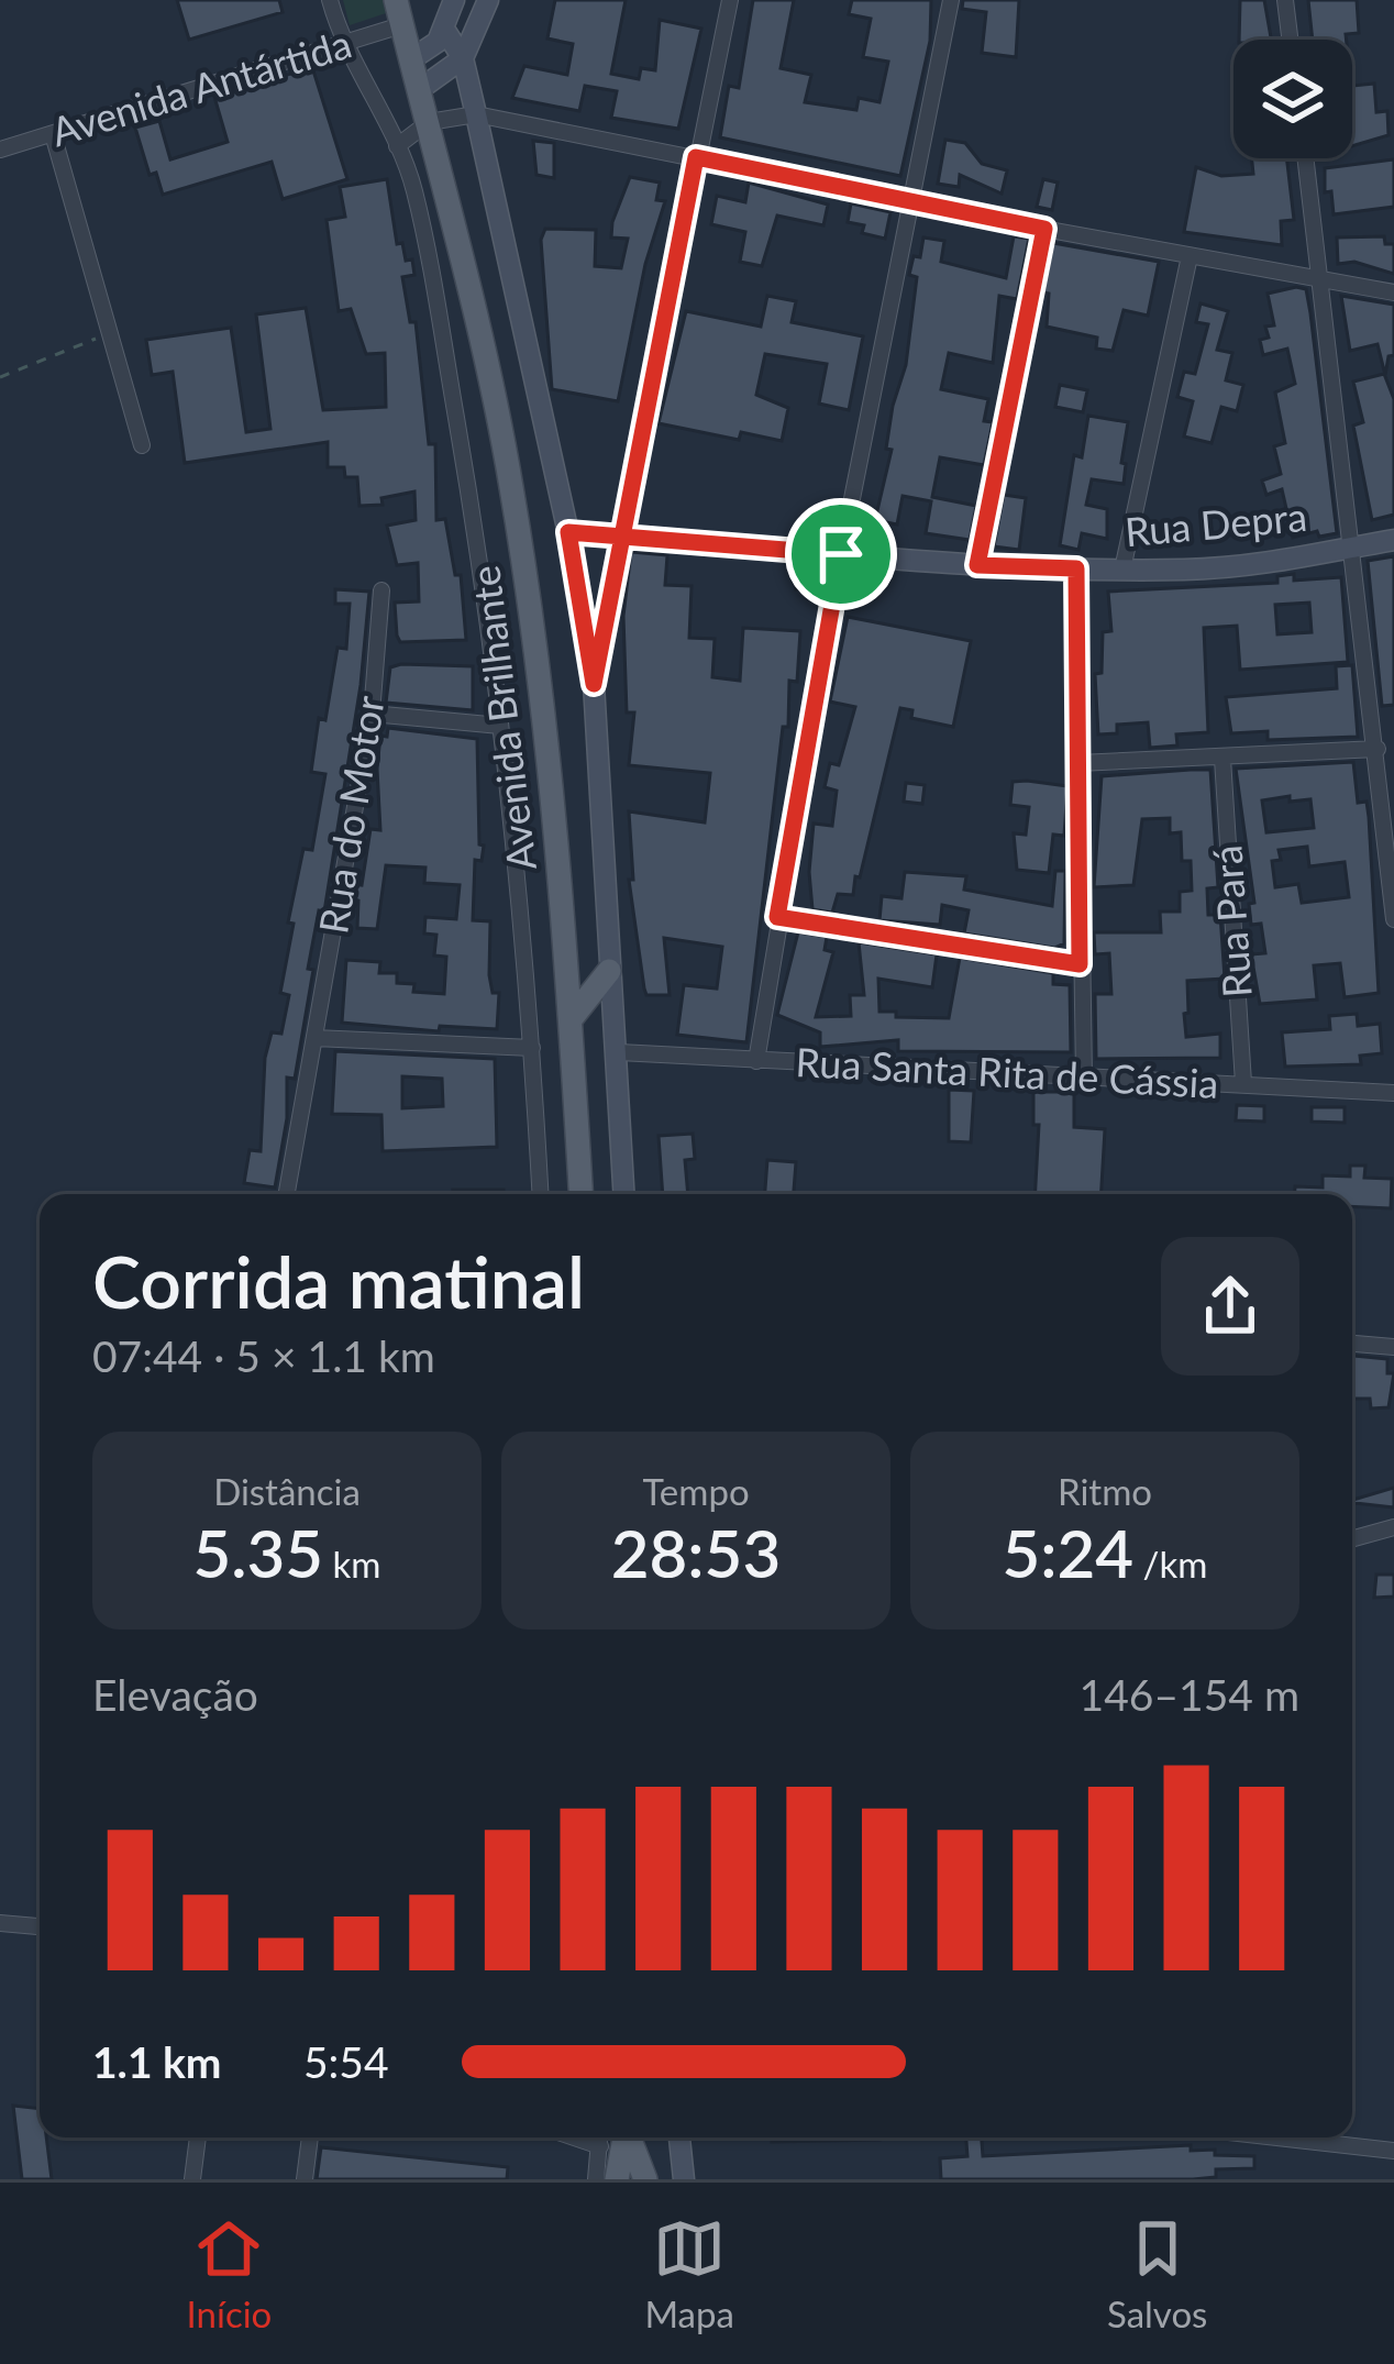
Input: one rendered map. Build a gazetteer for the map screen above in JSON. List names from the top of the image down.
{
  "streets": {
    "main road": ["Avenida Brilhante"],
    "street": [
      "Avenida Antártida",
      "Rua Depra",
      "Rua do Motor",
      "Rua Pará",
      "Rua Santa Rita de Cássia"
    ]
  },
  "crossings": [
    ["Avenida Antártida", "Avenida Brilhante"],
    ["Rua Pará", "Rua Santa Rita de Cássia"]
  ],
  "page": {
    "heading": ["Corrida matinal", "07:44 · 5 × 1.1 km"],
    "stats": [
      ["Distância", "5.35 km"],
      ["Tempo", "28:53"],
      ["Ritmo", "5:24 /km"]
    ],
    "chart": ["Elevação", "146–154 m"],
    "list": [
      {
        "name": "1.1 km",
        "note": "5:54"
      }
    ],
    "tabs": ["Início", "Mapa", "Salvos"]
  }
}
